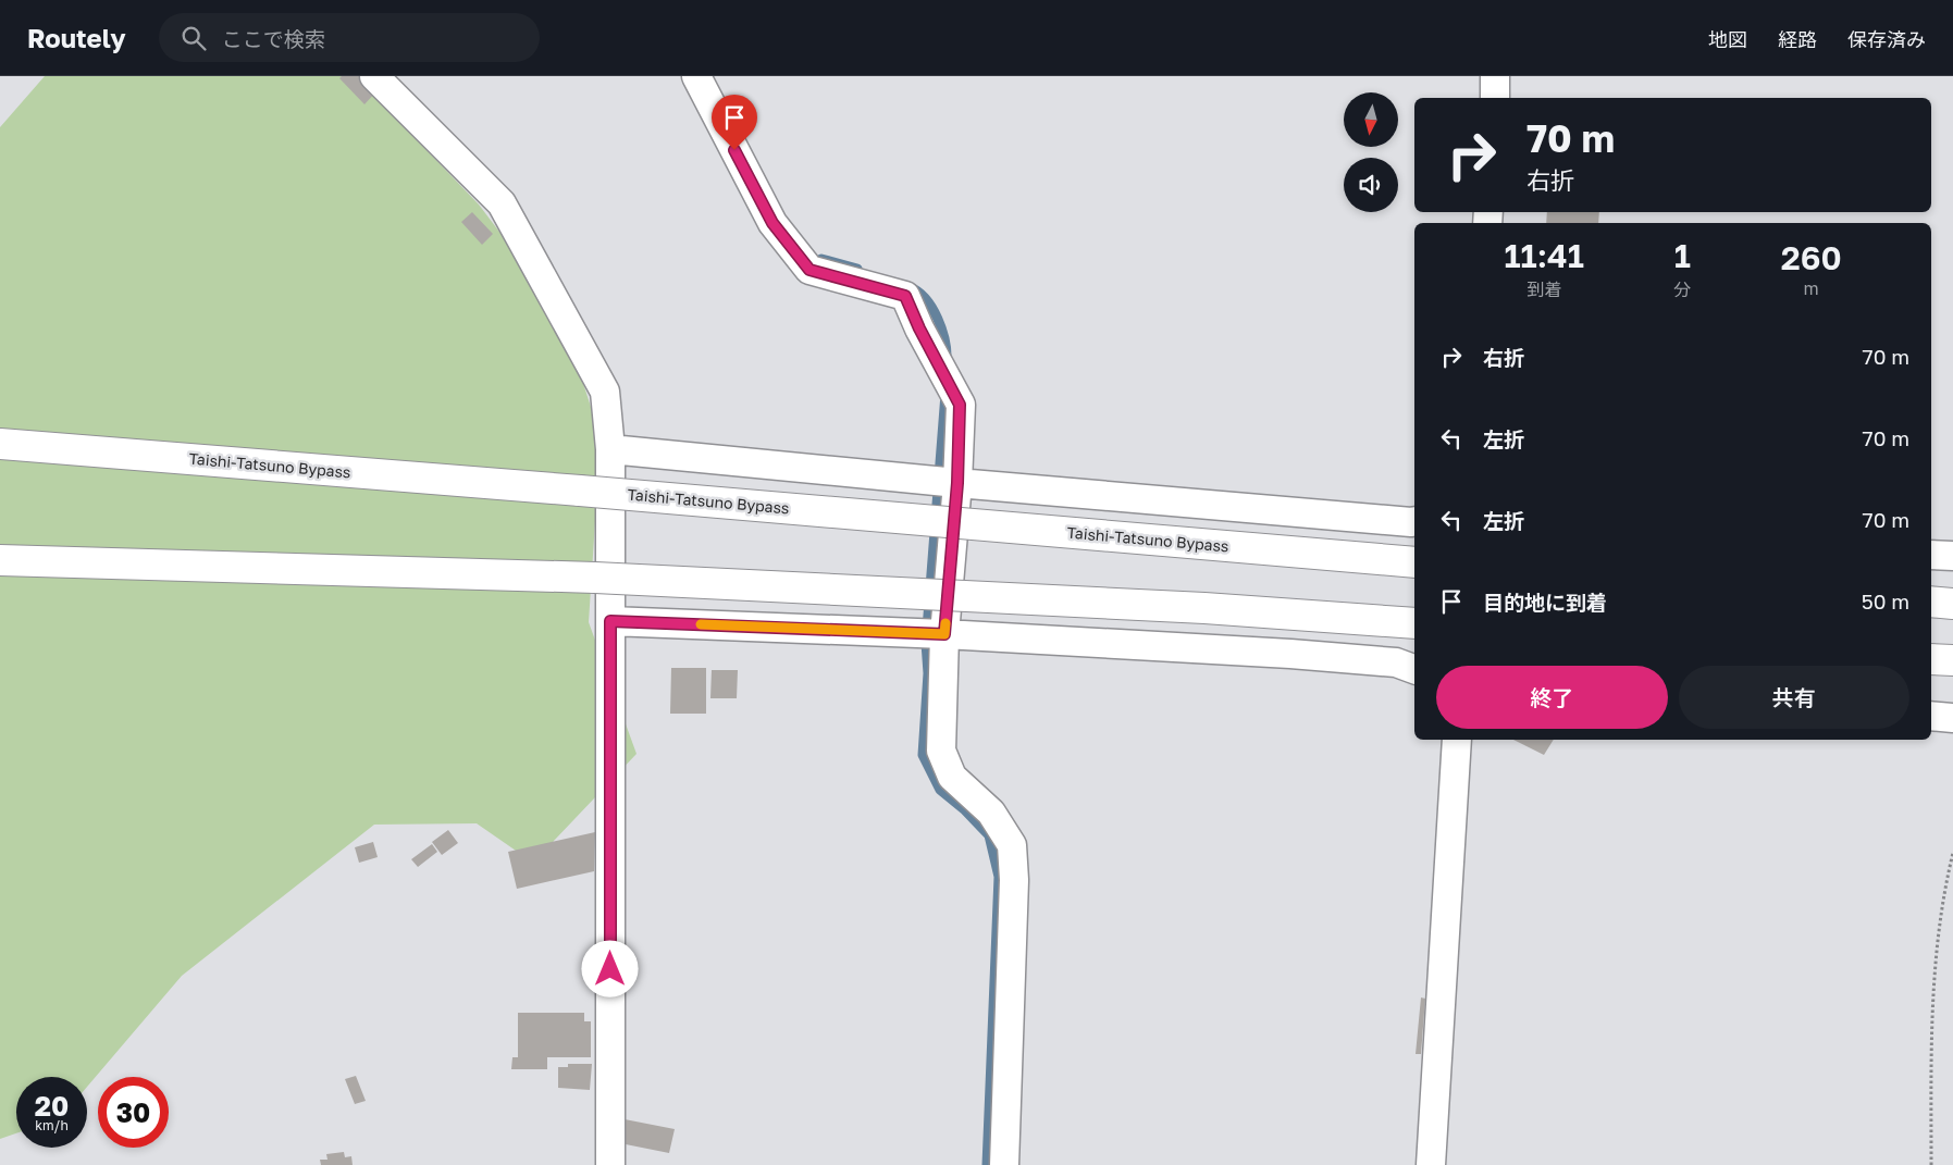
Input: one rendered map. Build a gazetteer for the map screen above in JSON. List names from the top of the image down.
{
  "streets": {
    "highway": ["Taishi-Tatsuno Bypass"]
  },
  "north": "bottom",
  "page": {
    "header": "Routely",
    "search": "ここで検索",
    "nav": ["地図", "経路", "保存済み"],
    "turn": ["70 m", "右折"],
    "eta": [
      "11:41",
      "到着",
      "1",
      "分",
      "260",
      "m"
    ],
    "list": [
      {
        "name": "右折",
        "value": "70 m"
      },
      {
        "name": "左折",
        "value": "70 m"
      },
      {
        "name": "左折",
        "value": "70 m"
      },
      {
        "name": "目的地に到着",
        "value": "50 m"
      }
    ],
    "buttons": ["終了", "共有"],
    "speed": "20 km/h",
    "limit": "30"
  }
}
